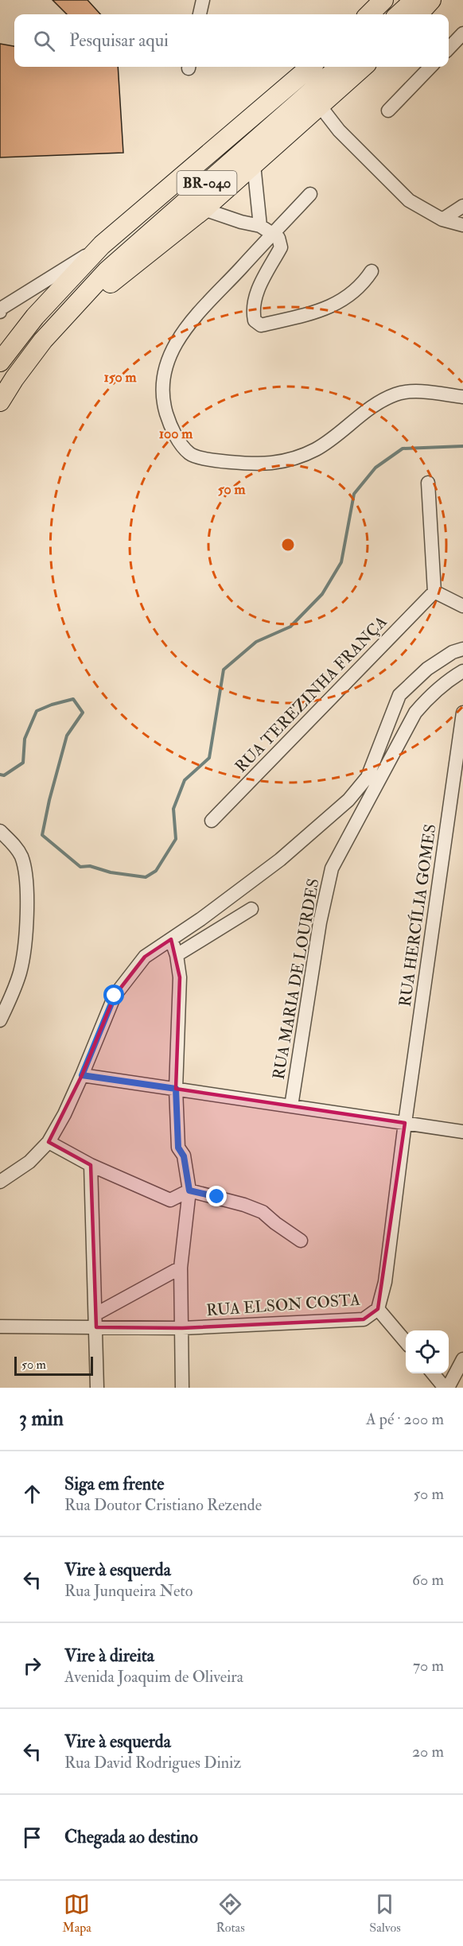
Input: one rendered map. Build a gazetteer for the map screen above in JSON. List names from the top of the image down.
{
  "streets": {
    "highway": ["BR-040"],
    "street": [
      "RUA TEREZINHA FRANÇA",
      "RUA HERCÍLIA GOMES",
      "RUA MARIA DE LOURDES",
      "RUA ELSON COSTA"
    ]
  },
  "crossings": [
    ["RUA HERCÍLIA GOMES", "RUA ELSON COSTA"]
  ],
  "scale_bar": "50 m",
  "page": {
    "search": "Pesquisar aqui",
    "scale": "50 m",
    "heading": ["3 min", "A pé · 200 m"],
    "list": [
      ["Siga em frente", "Rua Doutor Cristiano Rezende", "50 m"],
      ["Vire à esquerda", "Rua Junqueira Neto", "60 m"],
      ["Vire à direita", "Avenida Joaquim de Oliveira", "70 m"],
      ["Vire à esquerda", "Rua David Rodrigues Diniz", "20 m"],
      "Chegada ao destino"
    ],
    "nav": ["Mapa", "Rotas", "Salvos"]
  },
  "rings": ["150 m", "100 m", "50 m"]
}
